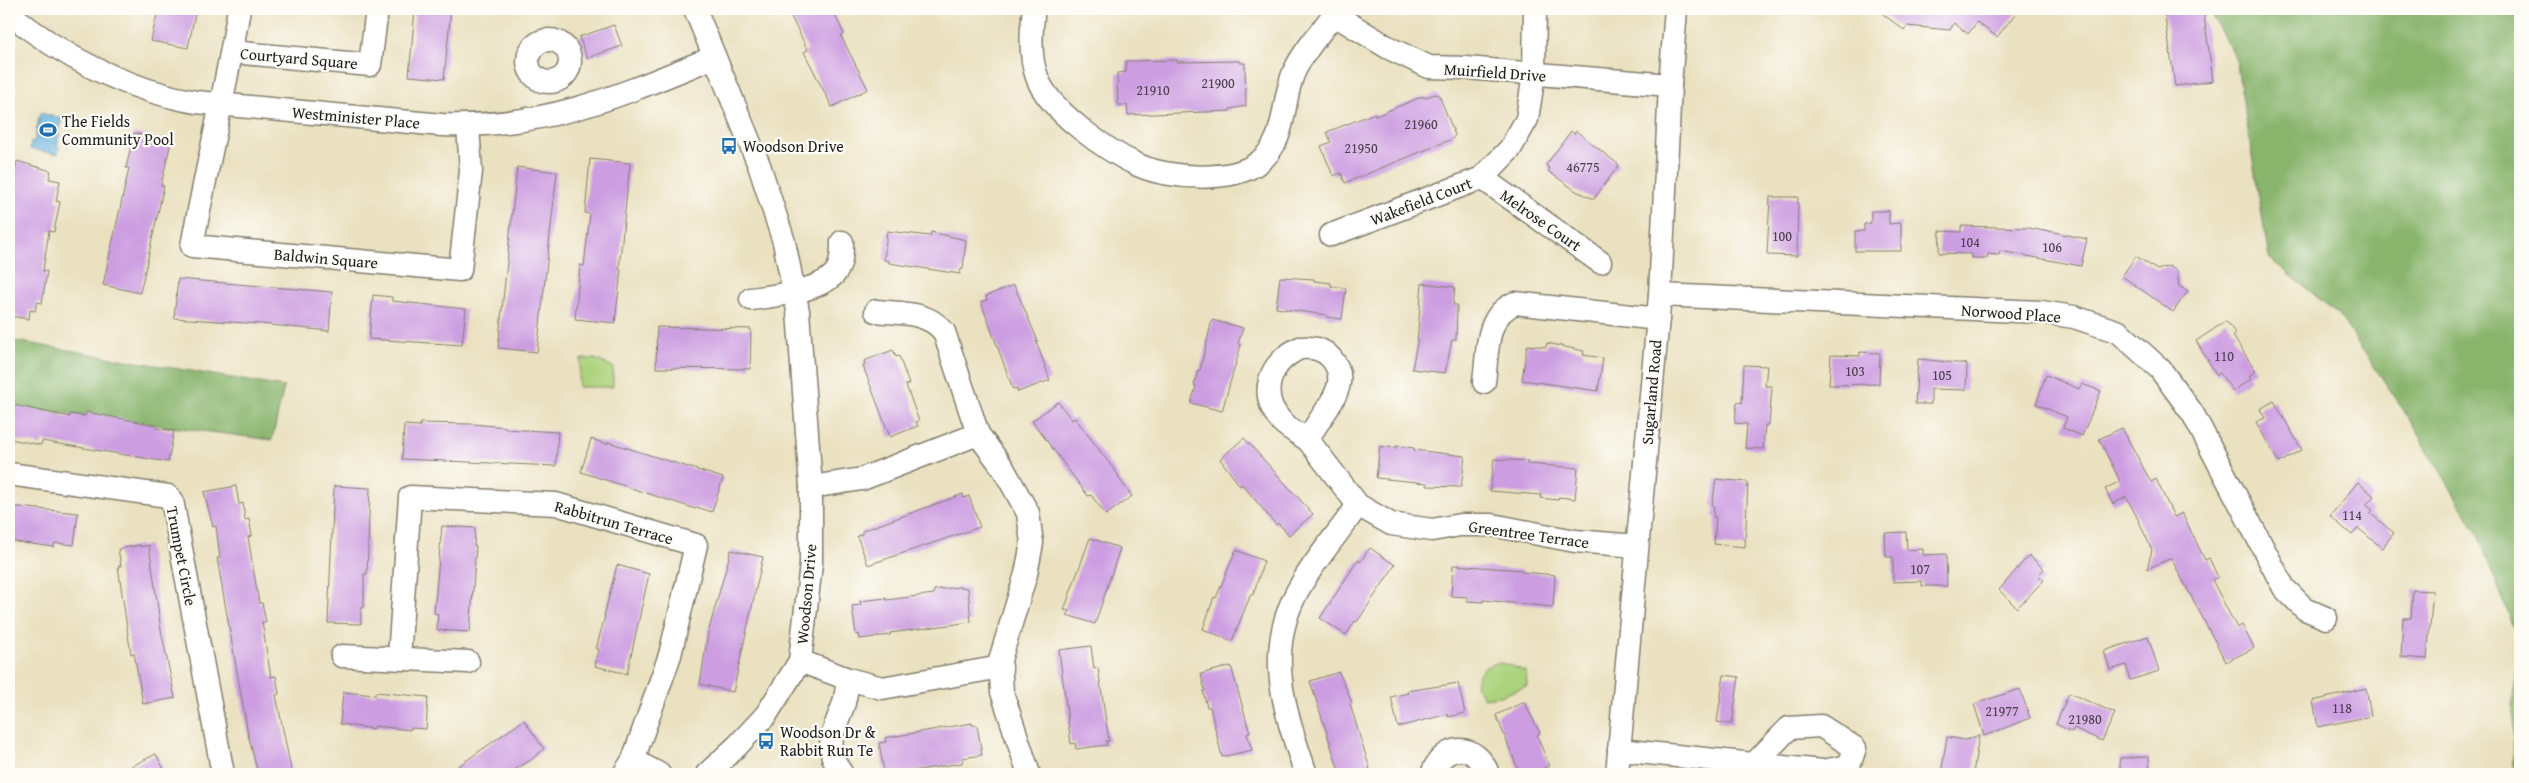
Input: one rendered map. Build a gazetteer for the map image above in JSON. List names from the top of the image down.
{
  "streets": {
    "street": [
      "Courtyard Square",
      "Muirfield Drive",
      "Westminister Place",
      "Wakefield Court",
      "Melrose Court",
      "Baldwin Square",
      "Norwood Place",
      "Sugarland Road",
      "Rabbitrun Terrace",
      "Greentree Terrace",
      "Trumpet Circle",
      "Woodson Drive"
    ]
  },
  "crossings": [
    ["Courtyard Square", "Westminister Place"],
    ["Courtyard Square", "Baldwin Square"],
    ["Muirfield Drive", "Wakefield Court"],
    ["Muirfield Drive", "Sugarland Road"],
    ["Westminister Place", "Baldwin Square"],
    ["Westminister Place", "Woodson Drive"],
    ["Wakefield Court", "Melrose Court"],
    ["Norwood Place", "Sugarland Road"],
    ["Sugarland Road", "Greentree Terrace"]
  ],
  "places": {
    "sports": ["The Fields Community Pool"],
    "bus stop": ["Woodson Drive", "Woodson Dr & Rabbit Run Te"]
  },
  "house_numbers": [
    "21900",
    "21910",
    "21960",
    "21950",
    "46775",
    "100",
    "104",
    "106",
    "110",
    "103",
    "105",
    "114",
    "107",
    "118",
    "21977",
    "21980"
  ]
}
